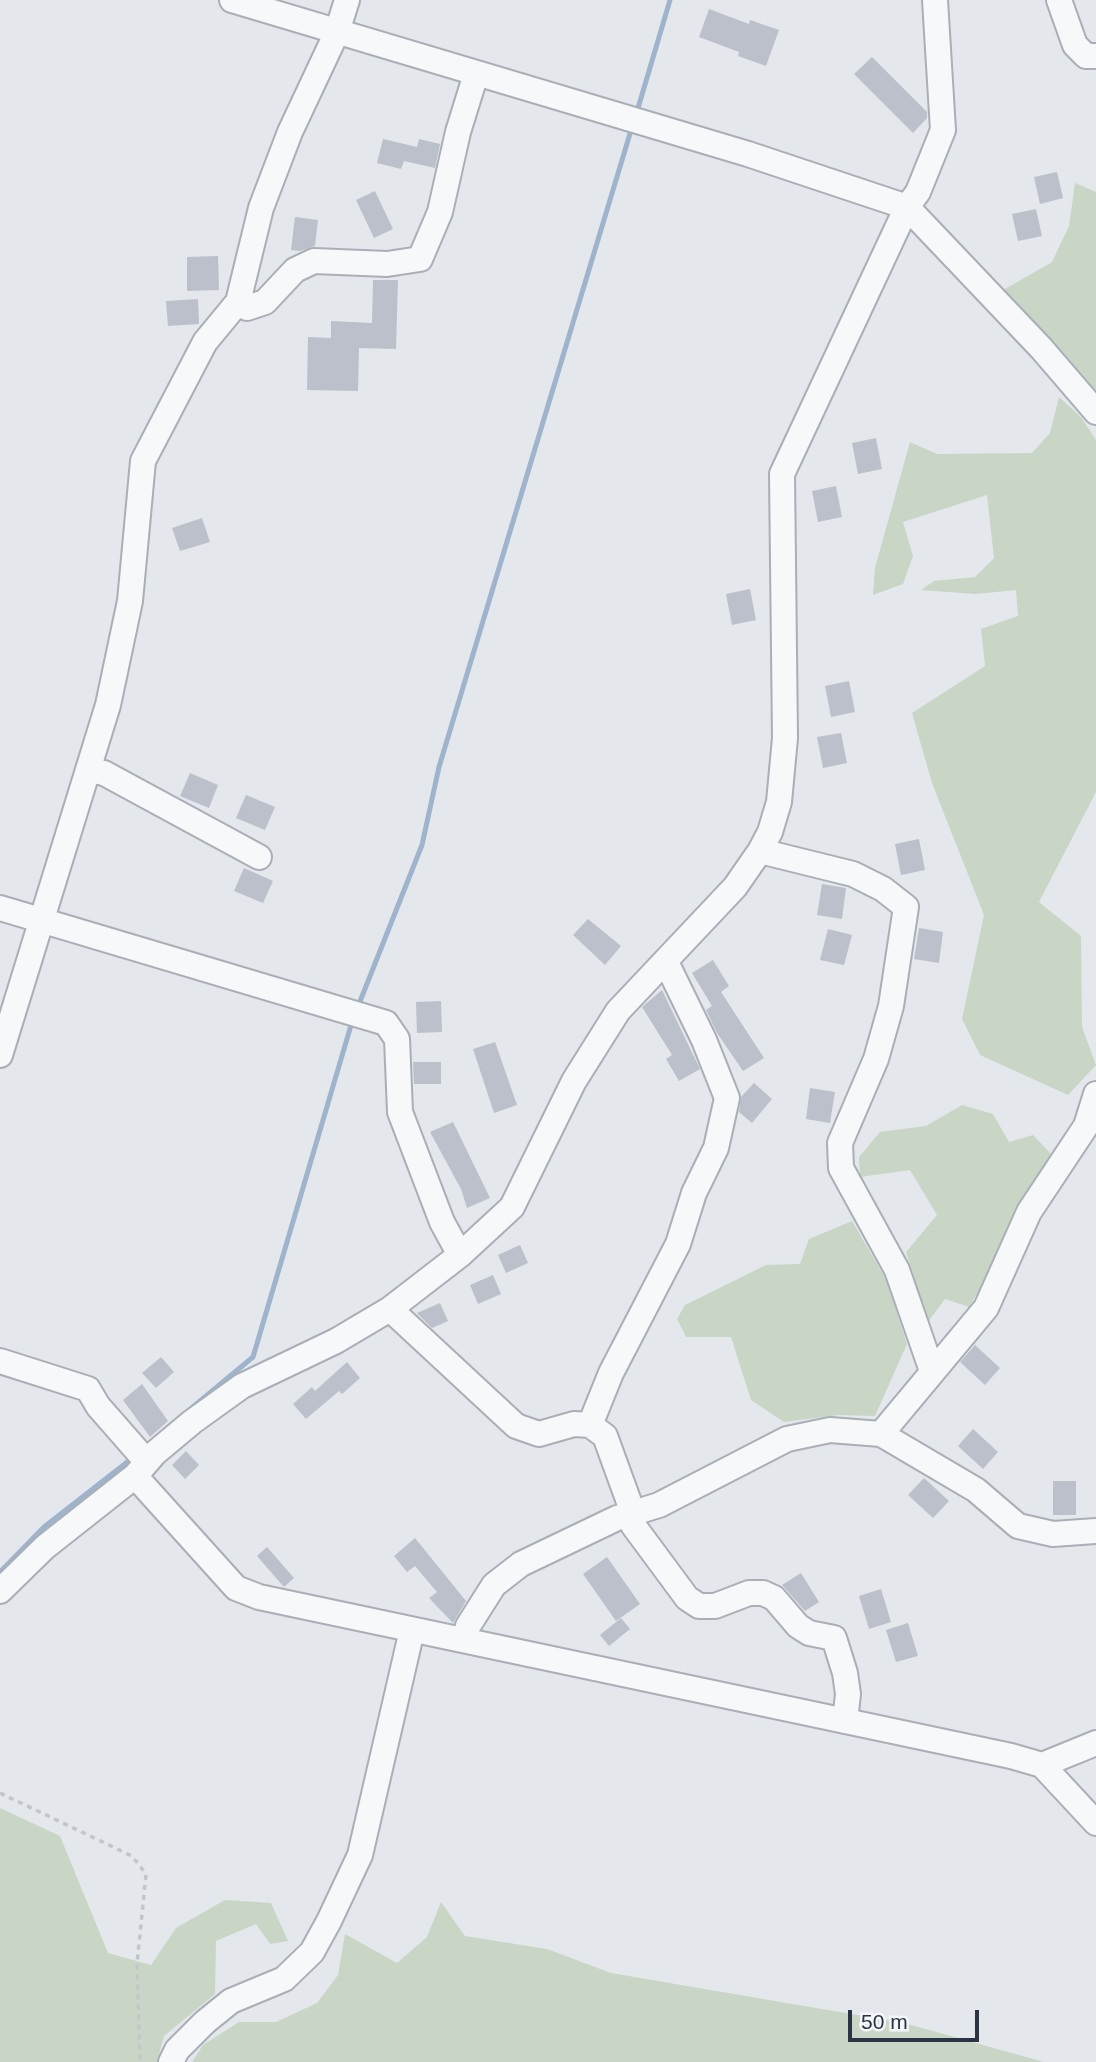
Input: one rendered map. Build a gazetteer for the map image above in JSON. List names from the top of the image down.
{
  "scale_bar": "50 m"
}
